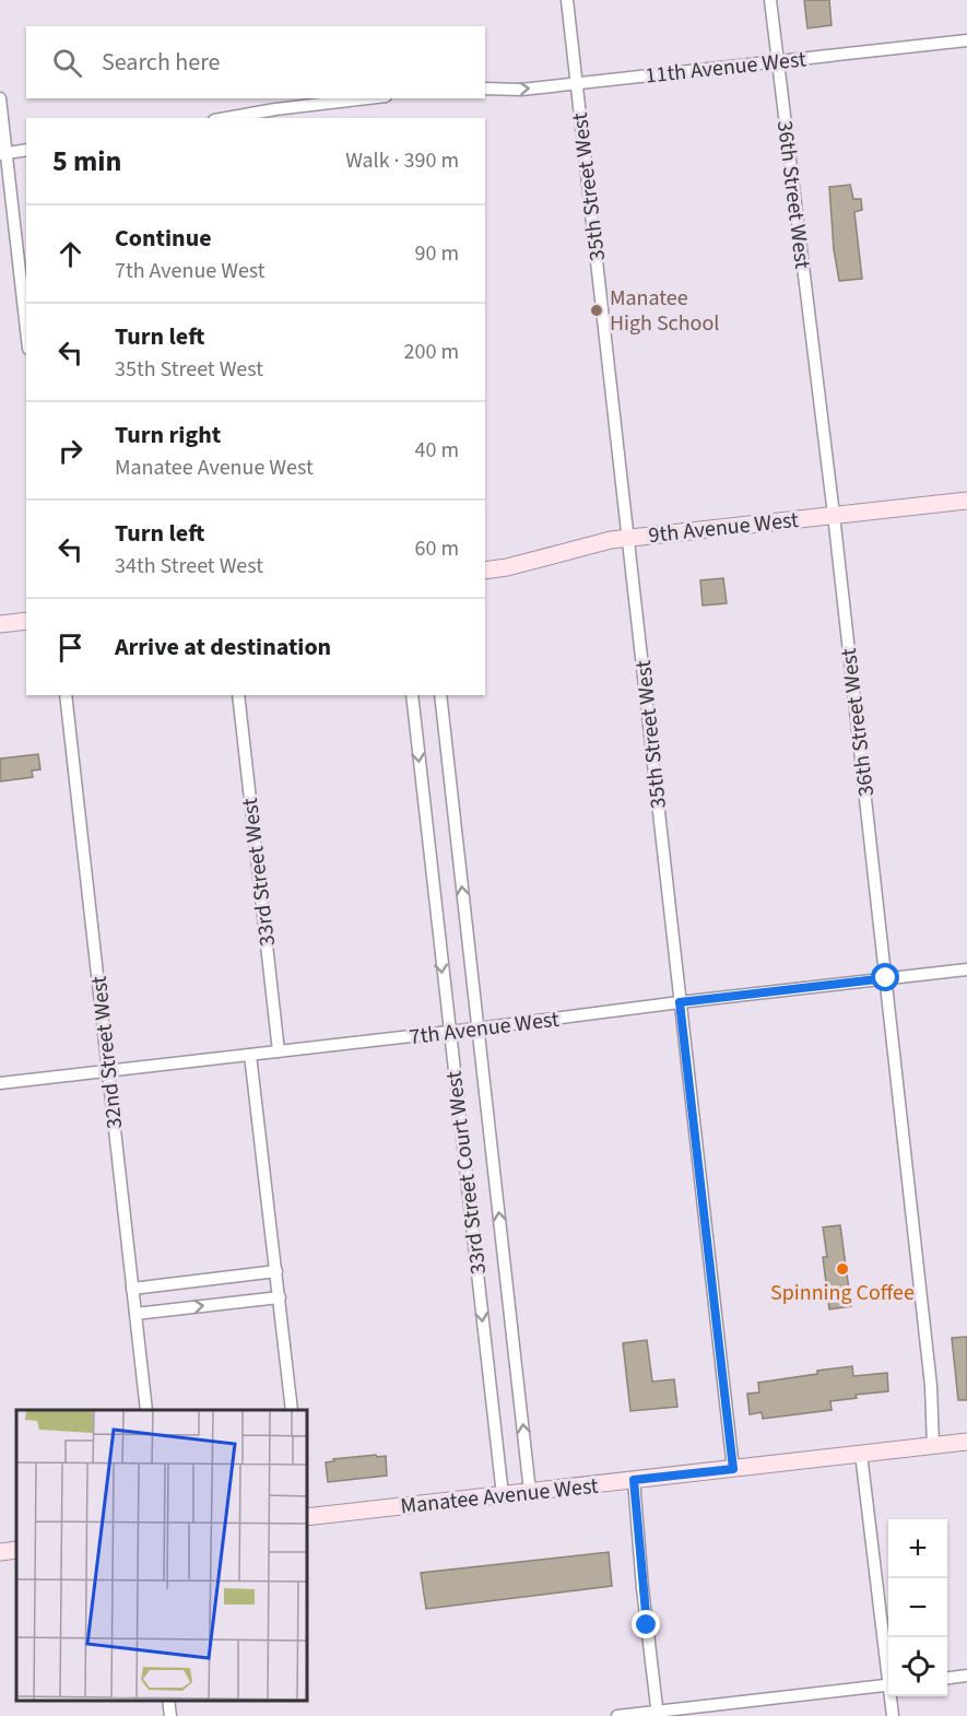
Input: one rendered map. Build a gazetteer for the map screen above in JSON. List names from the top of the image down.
{
  "streets": {
    "main road": ["9th Avenue West", "Manatee Avenue West"],
    "street": [
      "11th Avenue West",
      "35th Street West",
      "36th Street West",
      "33rd Street West",
      "7th Avenue West",
      "32nd Street West",
      "33rd Street Court West"
    ]
  },
  "crossings": [
    ["11th Avenue West", "35th Street West"],
    ["11th Avenue West", "36th Street West"],
    ["35th Street West", "9th Avenue West"],
    ["35th Street West", "7th Avenue West"],
    ["35th Street West", "Manatee Avenue West"],
    ["36th Street West", "9th Avenue West"],
    ["36th Street West", "7th Avenue West"],
    ["36th Street West", "Manatee Avenue West"],
    ["33rd Street West", "7th Avenue West"],
    ["7th Avenue West", "32nd Street West"],
    ["7th Avenue West", "33rd Street Court West"],
    ["33rd Street Court West", "Manatee Avenue West"]
  ],
  "places": ["Manatee High School", "Spinning Coffee"],
  "page": {
    "search": "Search here",
    "heading": ["5 min", "Walk · 390 m"],
    "list": [
      ["Continue", "7th Avenue West", "90 m"],
      ["Turn left", "35th Street West", "200 m"],
      ["Turn right", "Manatee Avenue West", "40 m"],
      ["Turn left", "34th Street West", "60 m"],
      "Arrive at destination"
    ],
    "map_buttons": ["+", "−"]
  }
}
